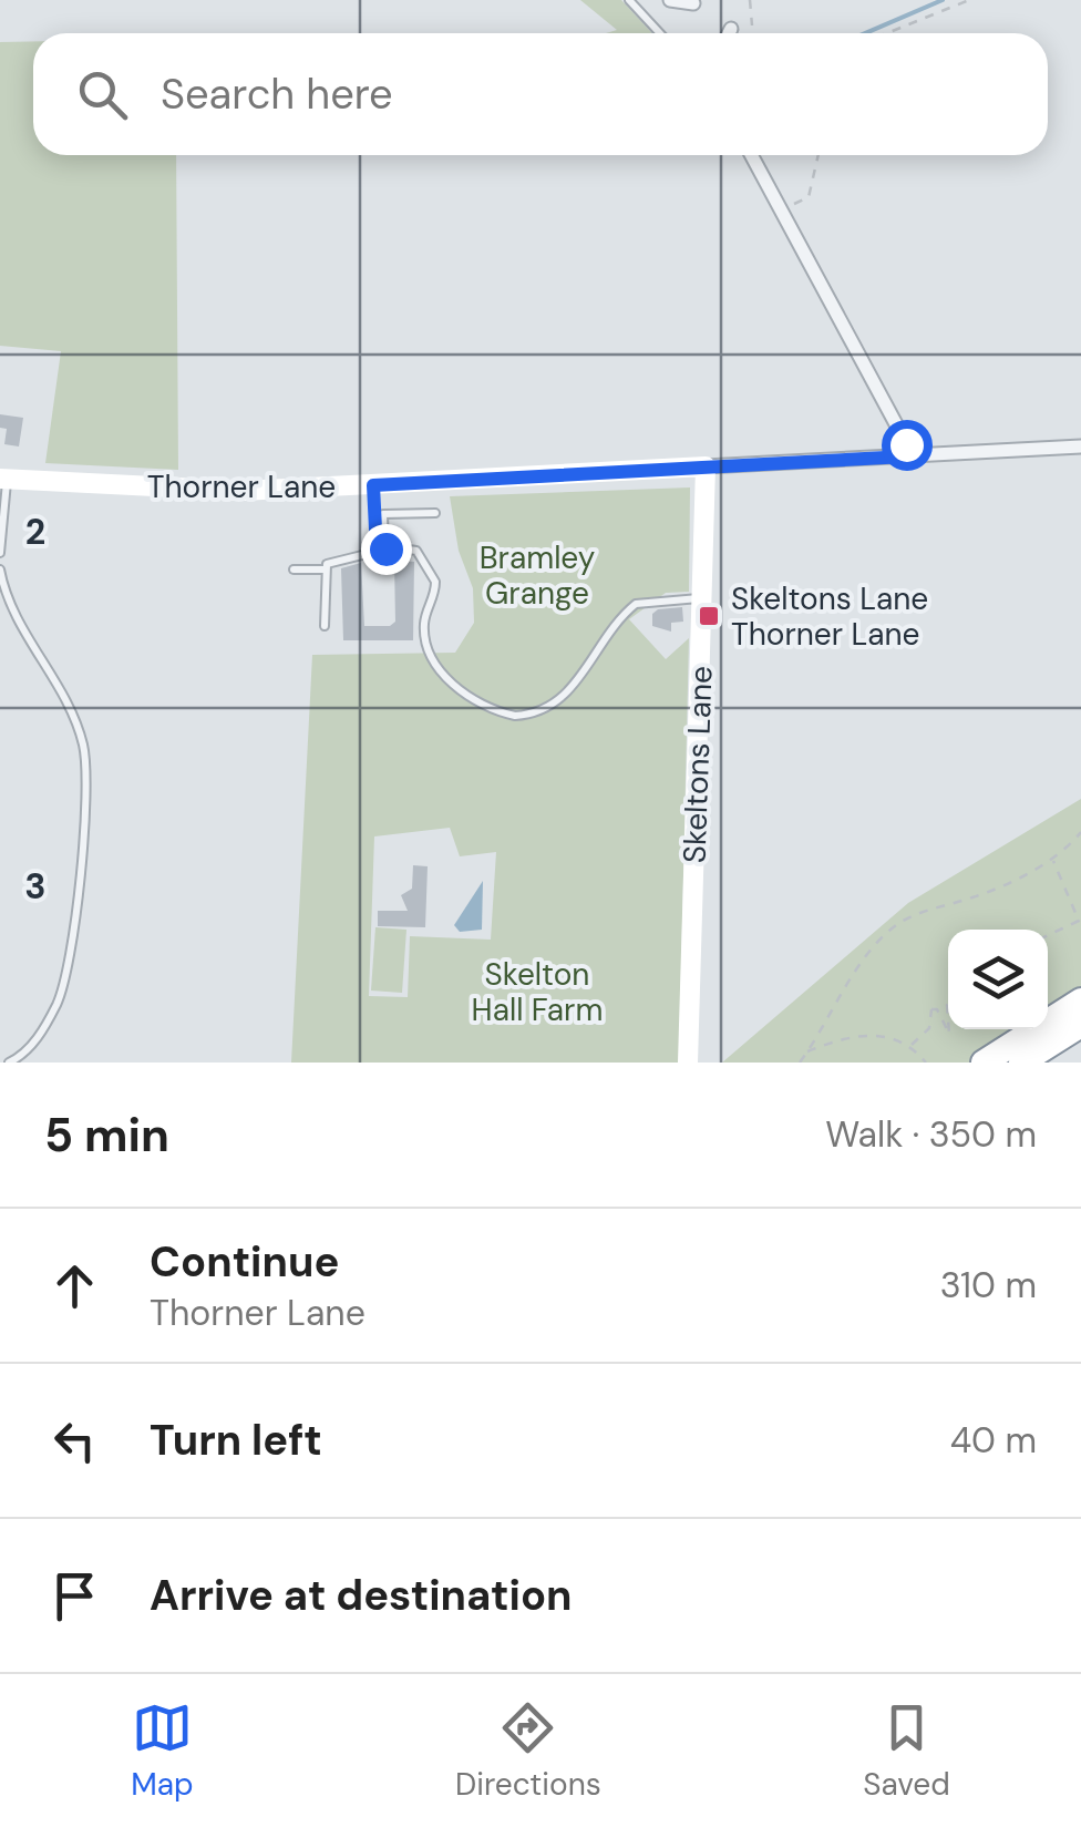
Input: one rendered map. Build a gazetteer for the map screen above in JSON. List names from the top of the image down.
{
  "streets": {
    "street": ["Thorner Lane", "Skeltons Lane"]
  },
  "crossings": [
    ["Thorner Lane", "Skeltons Lane"]
  ],
  "parks": ["Bramley Grange", "Skelton Hall Farm"],
  "places": {
    "transit": ["Skeltons Lane Thorner Lane"]
  },
  "page": {
    "search": "Search here",
    "heading": ["5 min", "Walk · 350 m"],
    "list": [
      ["Continue", "Thorner Lane", "310 m"],
      ["Turn left", "40 m"],
      "Arrive at destination"
    ],
    "nav": ["Map", "Directions", "Saved"]
  },
  "grid": {
    "rows": ["2", "3"]
  }
}
